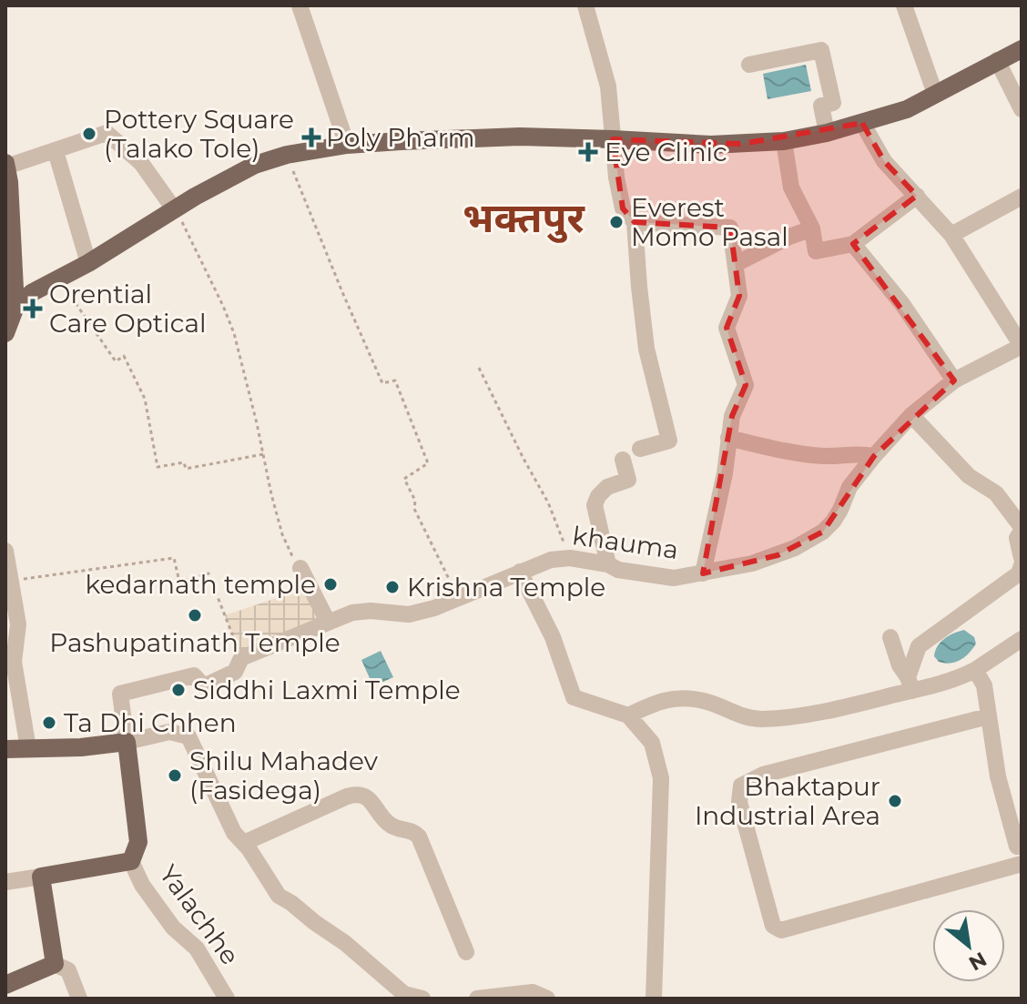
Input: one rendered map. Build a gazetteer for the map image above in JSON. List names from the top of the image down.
{
  "streets": {
    "street": ["khauma", "Yalachhe"]
  },
  "districts": ["भक्तपुर"],
  "places": {
    "other": [
      "Pottery Square (Talako Tole)",
      "Everest Momo Pasal",
      "kedarnath temple",
      "Krishna Temple",
      "Pashupatinath Temple",
      "Siddhi Laxmi Temple",
      "Ta Dhi Chhen",
      "Shilu Mahadev (Fasidega)",
      "Bhaktapur Industrial Area"
    ],
    "health": ["Poly Pharm", "Eye Clinic", "Orential Care Optical"]
  },
  "north": "bottom right"
}
